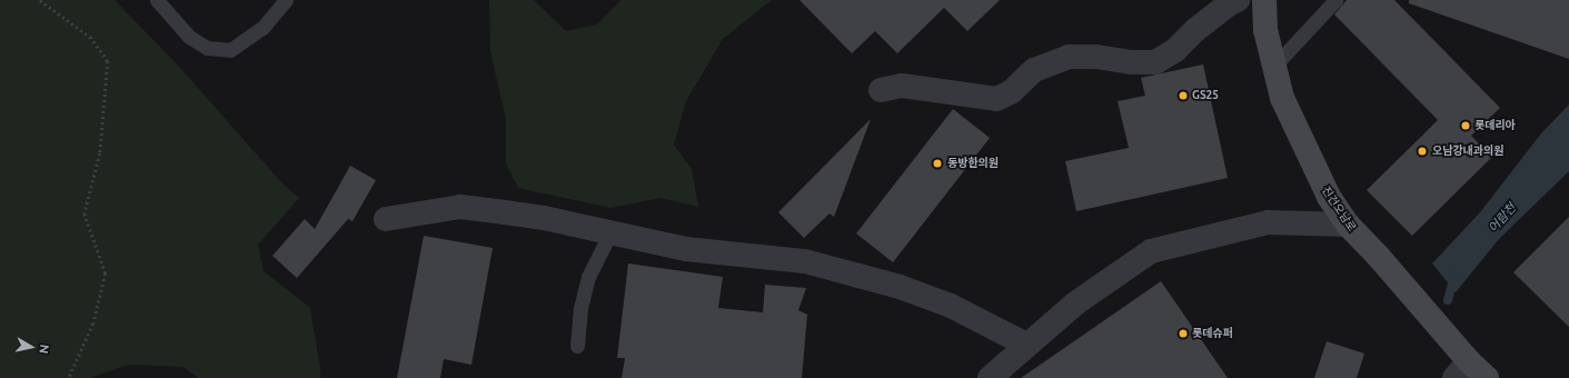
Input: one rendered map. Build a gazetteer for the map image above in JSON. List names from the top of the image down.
{
  "streets": {
    "main road": ["진건오남로"]
  },
  "water": ["어람천"],
  "places": [
    "GS25",
    "롯데리아",
    "오남강내과의원",
    "동방한의원",
    "롯데슈퍼"
  ],
  "north": "right"
}
